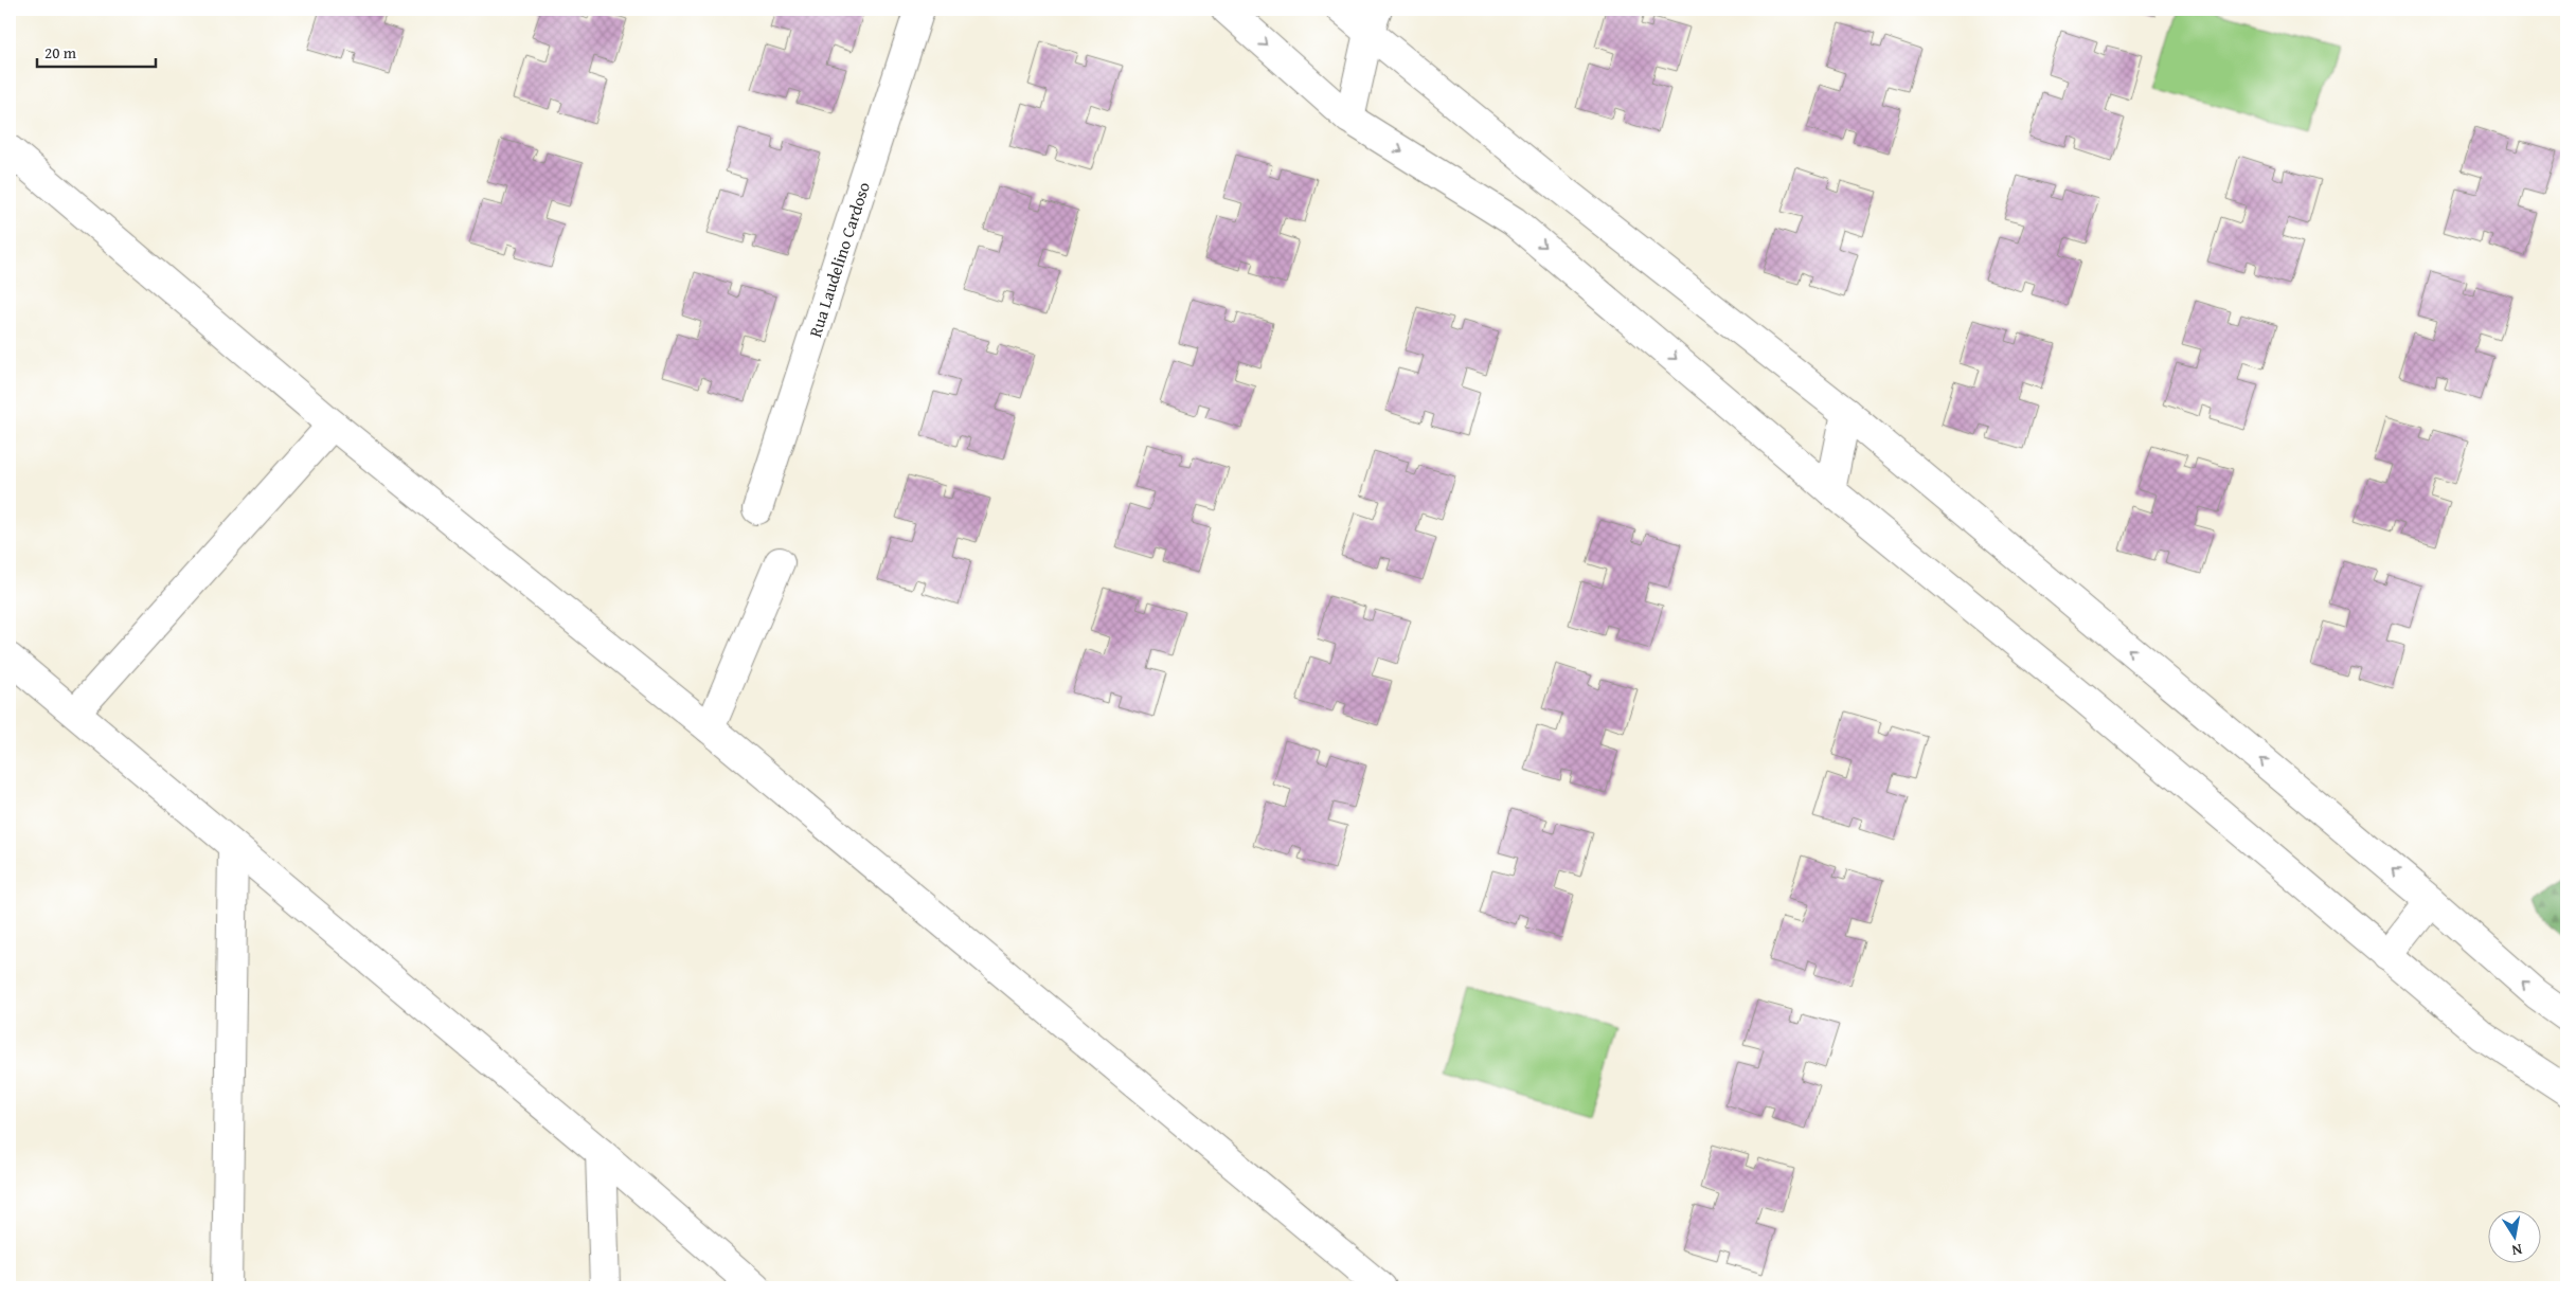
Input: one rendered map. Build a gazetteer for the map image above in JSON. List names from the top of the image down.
{
  "streets": {
    "street": ["Rua Laudelino Cardoso"]
  },
  "scale_bar": "20 m",
  "north": "bottom"
}
